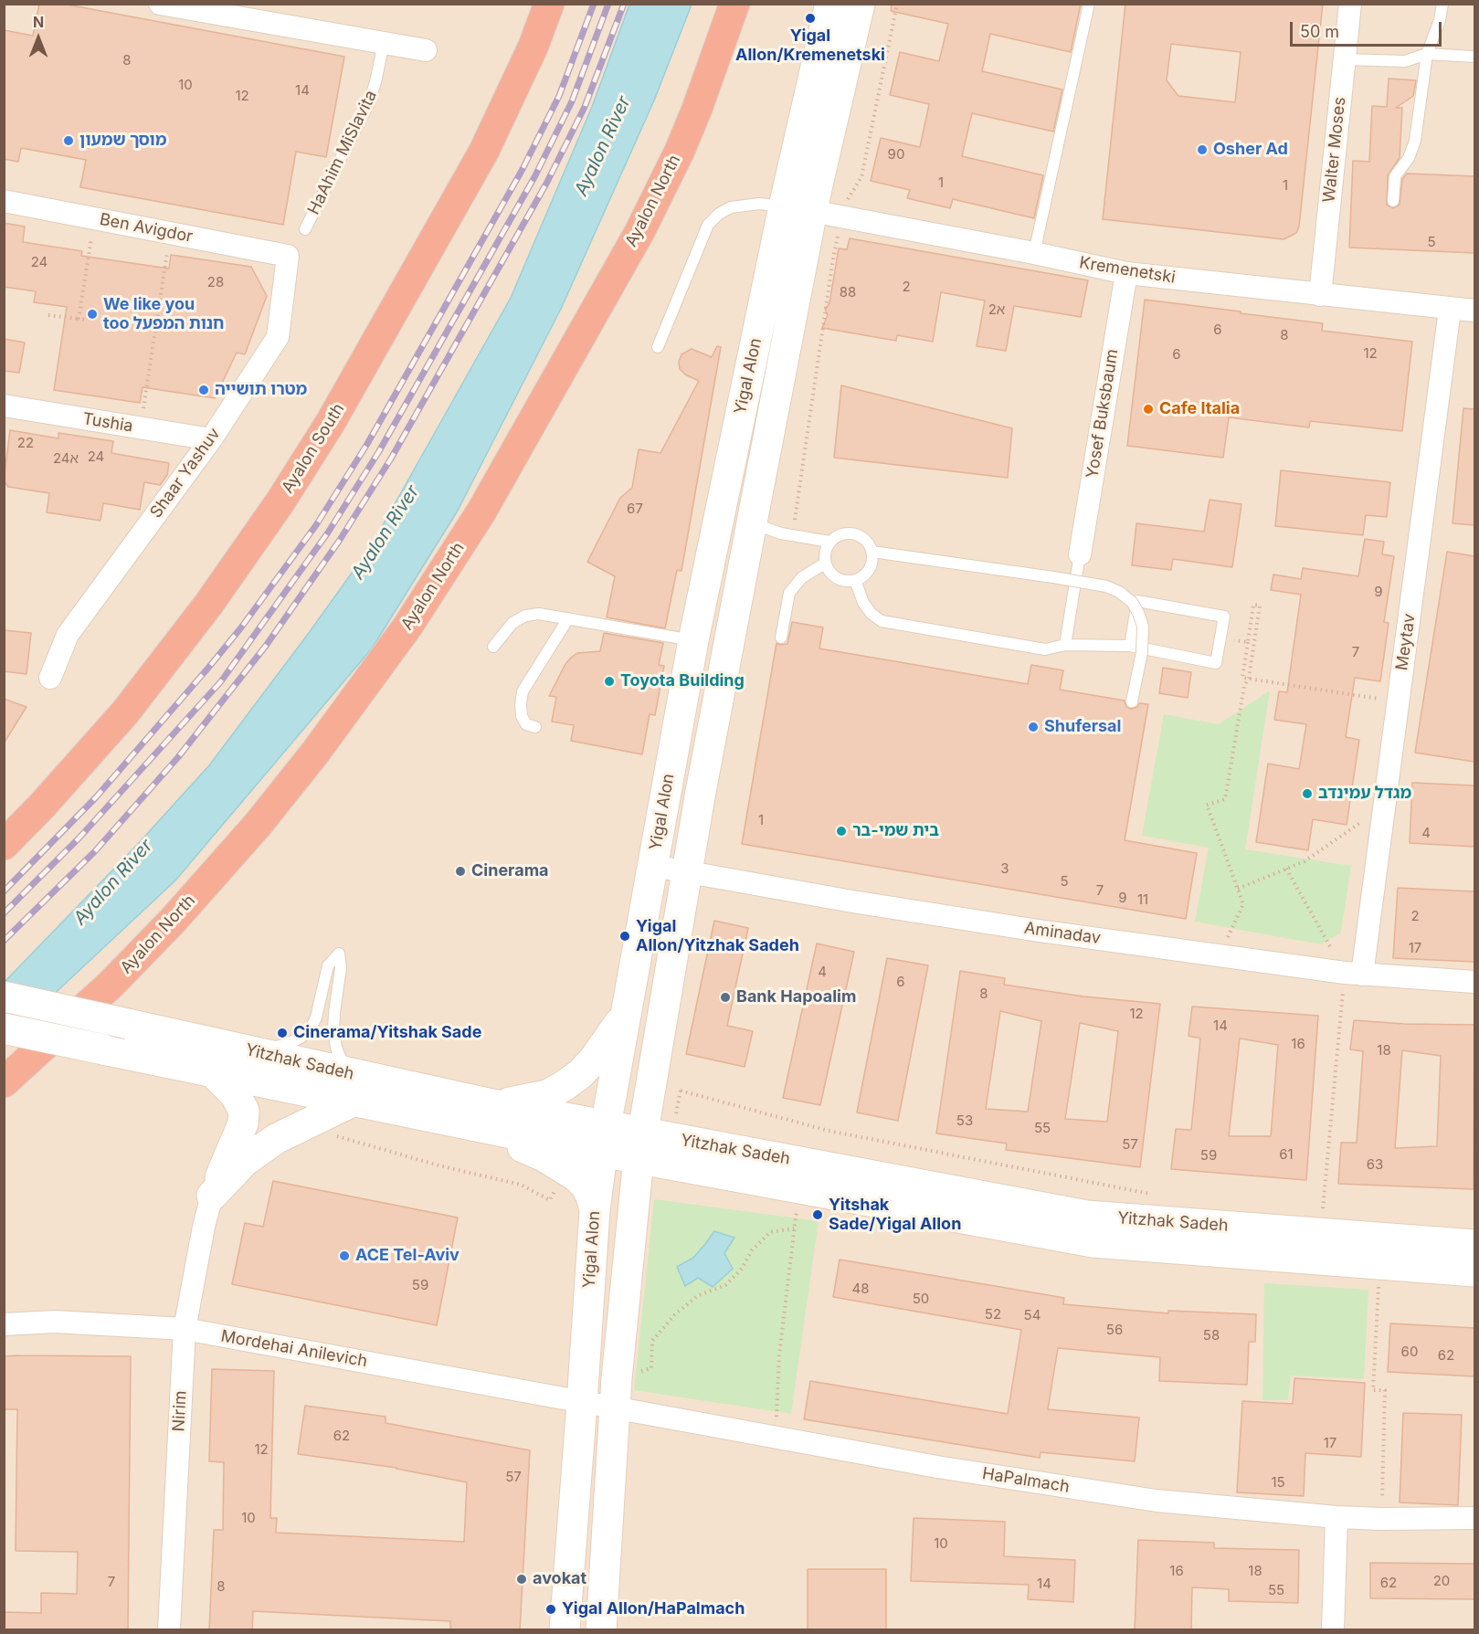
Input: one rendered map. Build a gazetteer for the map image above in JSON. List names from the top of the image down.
{
  "streets": {
    "highway": ["Ayalon North", "Ayalon South"],
    "street": [
      "Walter Moses",
      "Ben Avigdor",
      "Kremenetski",
      "Yigal Alon",
      "Yosef Buksbaum",
      "Tushia",
      "Shaar Yashuv",
      "Meytav",
      "Aminadav",
      "Yitzhak Sadeh",
      "Mordehai Anilevich",
      "Nirim",
      "HaPalmach"
    ],
    "lane": ["HaAhim MiSlavita"]
  },
  "crossings": [
    ["Walter Moses", "Kremenetski"],
    ["Ben Avigdor", "Shaar Yashuv"],
    ["Kremenetski", "Yigal Alon"],
    ["Kremenetski", "Yosef Buksbaum"],
    ["Kremenetski", "Meytav"],
    ["Yigal Alon", "Aminadav"],
    ["Yigal Alon", "Yitzhak Sadeh"],
    ["Yigal Alon", "Mordehai Anilevich"],
    ["Yigal Alon", "HaPalmach"],
    ["Tushia", "Shaar Yashuv"],
    ["Meytav", "Aminadav"],
    ["Mordehai Anilevich", "Nirim"],
    ["Mordehai Anilevich", "HaPalmach"]
  ],
  "water": ["Ayalon River"],
  "places": [
    "Yigal Allon/Kremenetski",
    "מוסך שמעון",
    "Osher Ad",
    "We like you too חנות המפעל",
    "מטרו תושייה",
    "Cafe Italia",
    "Toyota Building",
    "Shufersal",
    "מגדל עמינדב",
    "בית שמי-בר",
    "Cinerama",
    "Yigal Allon/Yitzhak Sadeh",
    "Bank Hapoalim",
    "Cinerama/Yitshak Sade",
    "Yitshak Sade/Yigal Allon",
    "ACE Tel-Aviv",
    "avokat",
    "Yigal Allon/HaPalmach"
  ],
  "house_numbers": [
    "8",
    "10",
    "14",
    "12",
    "90",
    "1",
    "1",
    "5",
    "24",
    "28",
    "2",
    "88",
    "2א",
    "6",
    "8",
    "12",
    "6",
    "22",
    "24",
    "24א",
    "67",
    "9",
    "7",
    "1",
    "4",
    "3",
    "5",
    "7",
    "9",
    "11",
    "2",
    "17",
    "4",
    "6",
    "8",
    "12",
    "14",
    "16",
    "18",
    "53",
    "55",
    "57",
    "61",
    "59",
    "63",
    "59",
    "48",
    "50",
    "52",
    "54",
    "56",
    "58",
    "60",
    "62",
    "62",
    "17",
    "12",
    "57",
    "15",
    "10",
    "10",
    "16",
    "18",
    "20",
    "7",
    "62",
    "14",
    "8",
    "55"
  ],
  "scale_bar": "50 m",
  "north": "top"
}
